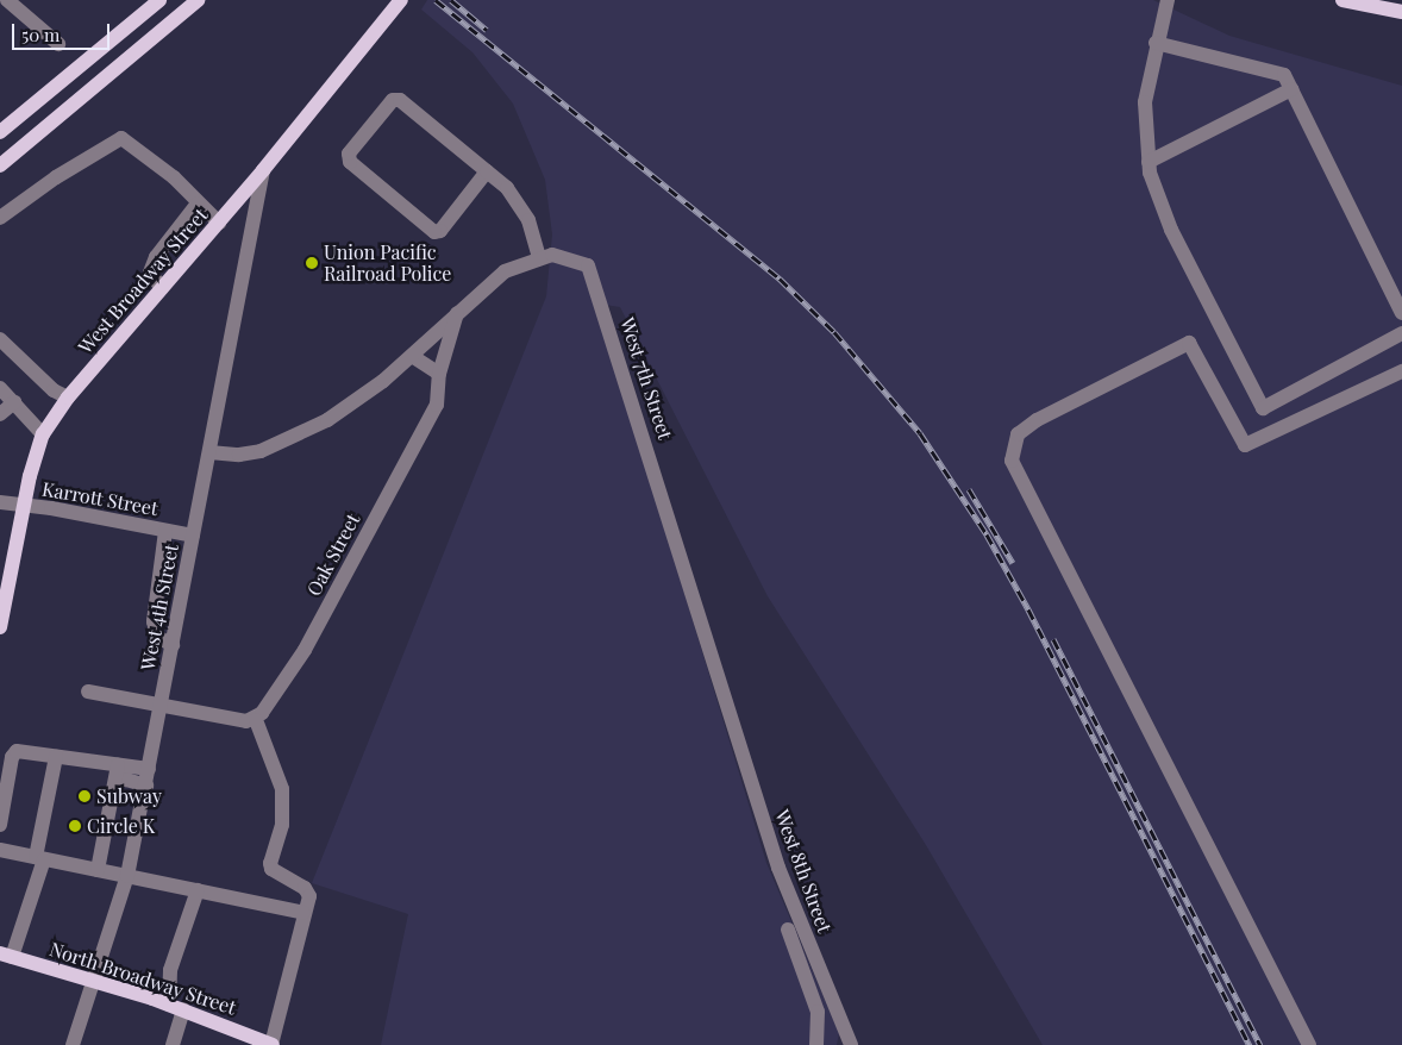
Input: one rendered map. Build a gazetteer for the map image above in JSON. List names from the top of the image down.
{
  "streets": {
    "main road": ["West Broadway Street", "North Broadway Street"],
    "street": [
      "West 7th Street",
      "Karrott Street",
      "Oak Street",
      "West 4th Street",
      "West 8th Street"
    ]
  },
  "crossings": [
    ["West Broadway Street", "Karrott Street"],
    ["West Broadway Street", "West 4th Street"],
    ["West 7th Street", "Oak Street"],
    ["West 7th Street", "West 8th Street"],
    ["Karrott Street", "West 4th Street"],
    ["West 4th Street", "North Broadway Street"]
  ],
  "places": ["Union Pacific Railroad Police", "Subway", "Circle K"],
  "scale_bar": "50 m"
}
